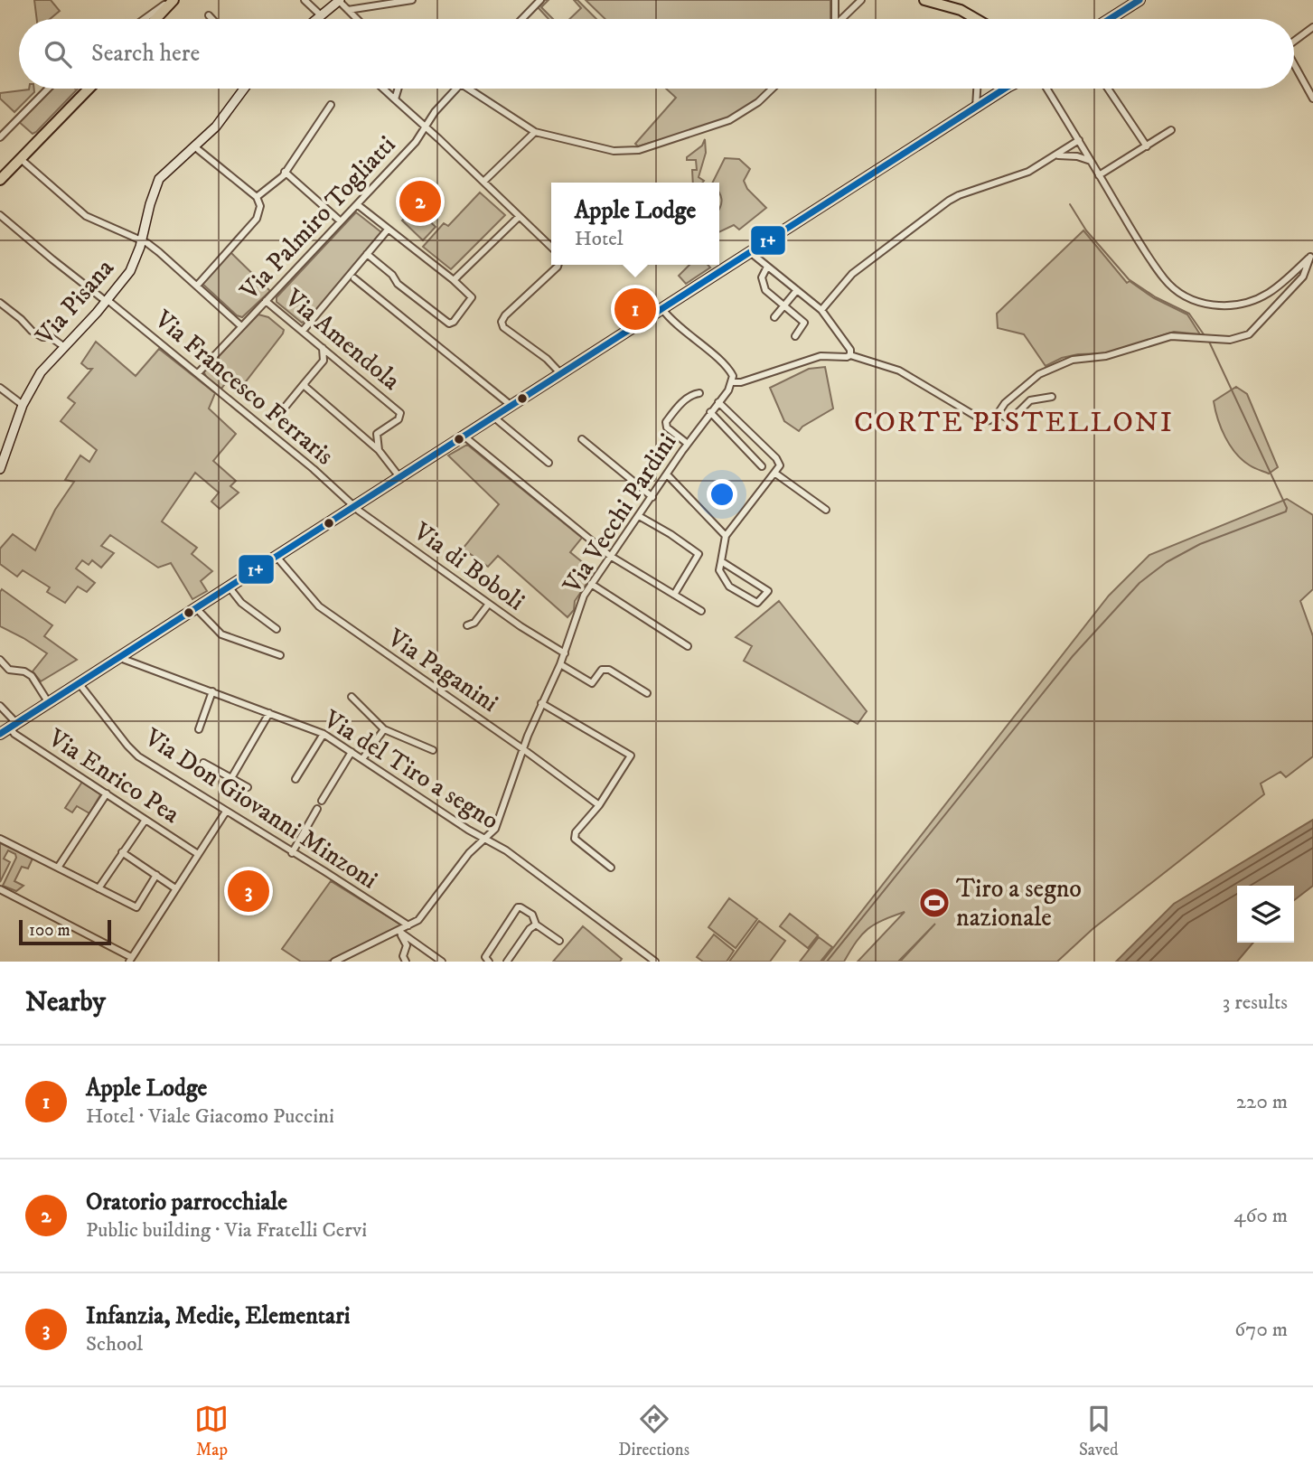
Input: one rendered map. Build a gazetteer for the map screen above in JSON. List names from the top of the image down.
{
  "streets": {
    "main road": ["Via Pisana"],
    "street": [
      "Via Palmiro Togliatti",
      "Via Amendola",
      "Via Francesco Ferraris",
      "Via Vecchi Pardini",
      "Via di Boboli",
      "Via Paganini",
      "Via del Tiro a segno",
      "Via Enrico Pea",
      "Via Don Giovanni Minzoni"
    ]
  },
  "crossings": [
    ["Via Palmiro Togliatti", "Via Amendola"],
    ["Via Palmiro Togliatti", "Via Francesco Ferraris"],
    ["Via Pisana", "Via Francesco Ferraris"],
    ["Via Francesco Ferraris", "Via di Boboli"],
    ["Via Vecchi Pardini", "Via di Boboli"],
    ["Via Vecchi Pardini", "Via Paganini"],
    ["Via Vecchi Pardini", "Via del Tiro a segno"],
    ["Via Vecchi Pardini", "Via Don Giovanni Minzoni"]
  ],
  "districts": ["CORTE PISTELLONI"],
  "places": {
    "sports": ["Tiro a segno nazionale"]
  },
  "lines": ["transit line 1+"],
  "scale_bar": "100 m",
  "page": {
    "search": "Search here",
    "pins": ["2", "1", "3"],
    "popup": ["Apple Lodge", "Hotel"],
    "scale": "100 m",
    "heading": ["Nearby", "3 results"],
    "list": [
      {
        "mark": "1",
        "name": "Apple Lodge",
        "note": "Hotel · Viale Giacomo Puccini",
        "value": "220 m"
      },
      {
        "mark": "2",
        "name": "Oratorio parrocchiale",
        "note": "Public building · Via Fratelli Cervi",
        "value": "460 m"
      },
      {
        "mark": "3",
        "name": "Infanzia, Medie, Elementari",
        "note": "School",
        "value": "670 m"
      }
    ],
    "nav": ["Map", "Directions", "Saved"]
  }
}
